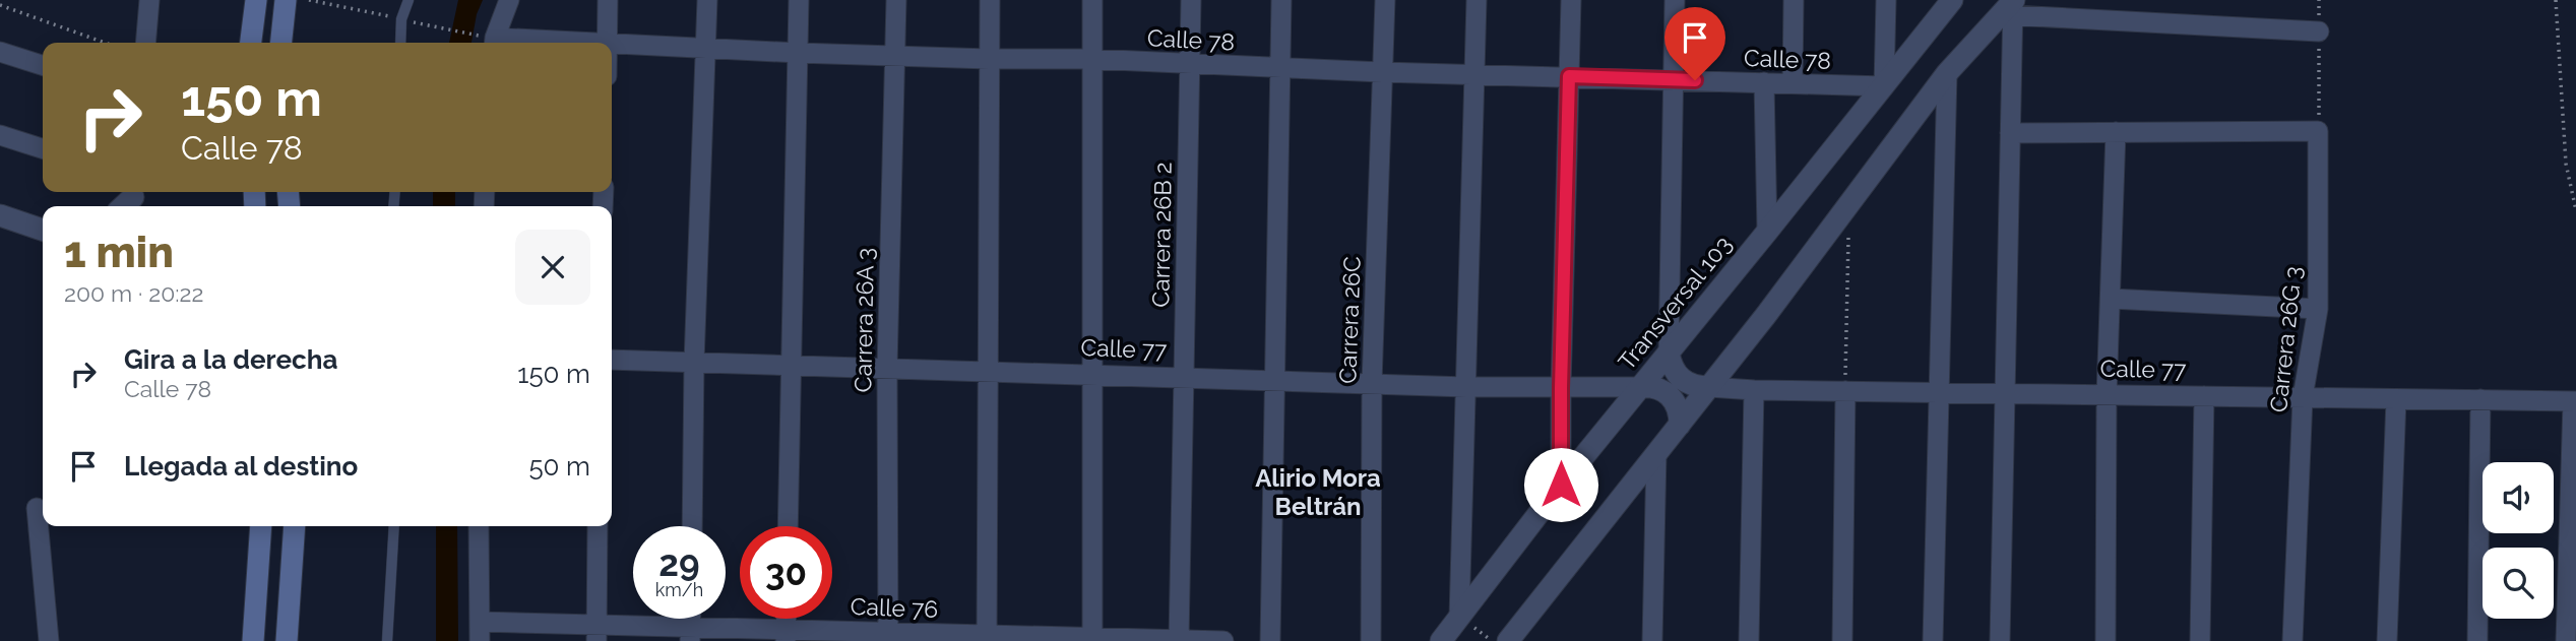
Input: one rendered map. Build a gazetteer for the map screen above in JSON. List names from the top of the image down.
{
  "streets": {
    "street": [
      "Calle 78",
      "Carrera 26B 2",
      "Transversal 103",
      "Carrera 26A 3",
      "Carrera 26C",
      "Carrera 26G 3",
      "Calle 77",
      "Calle 76"
    ]
  },
  "crossings": [
    ["Calle 78", "Carrera 26B 2"],
    ["Calle 78", "Transversal 103"],
    ["Calle 78", "Carrera 26A 3"],
    ["Calle 78", "Carrera 26C"],
    ["Carrera 26B 2", "Calle 77"],
    ["Carrera 26B 2", "Calle 76"],
    ["Transversal 103", "Calle 77"],
    ["Carrera 26A 3", "Calle 77"],
    ["Carrera 26A 3", "Calle 76"],
    ["Carrera 26C", "Calle 77"],
    ["Carrera 26G 3", "Calle 77"]
  ],
  "districts": ["Alirio Mora Beltrán"],
  "page": {
    "turn": ["150 m", "Calle 78"],
    "heading": ["1 min", "200 m · 20:22"],
    "list": [
      {
        "name": "Gira a la derecha",
        "note": "Calle 78",
        "value": "150 m"
      },
      {
        "name": "Llegada al destino",
        "value": "50 m"
      }
    ],
    "speed": "29 km/h",
    "limit": "30"
  }
}
